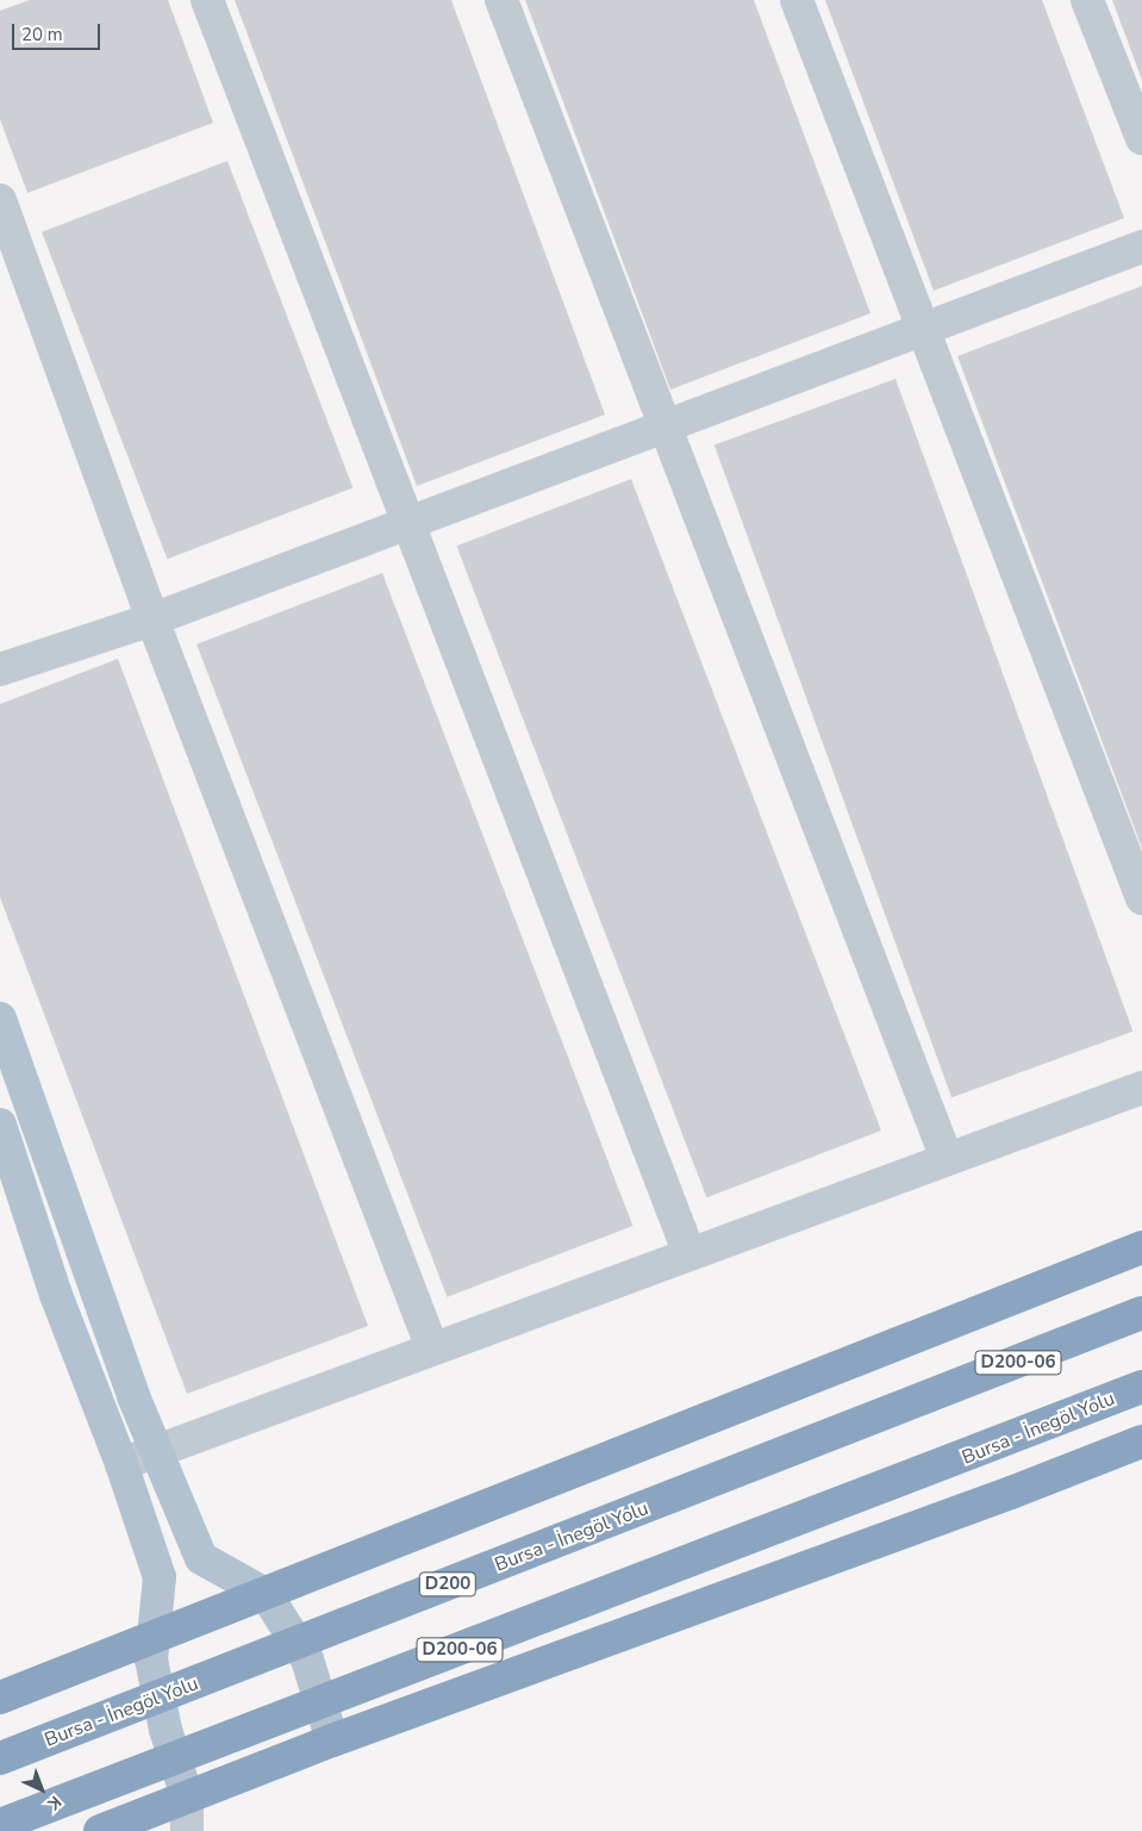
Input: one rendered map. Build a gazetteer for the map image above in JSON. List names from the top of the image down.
{
  "streets": {
    "highway": ["D200-06", "Bursa - İnegöl Yolu", "D200"]
  },
  "scale_bar": "20 m",
  "north": "bottom right"
}
